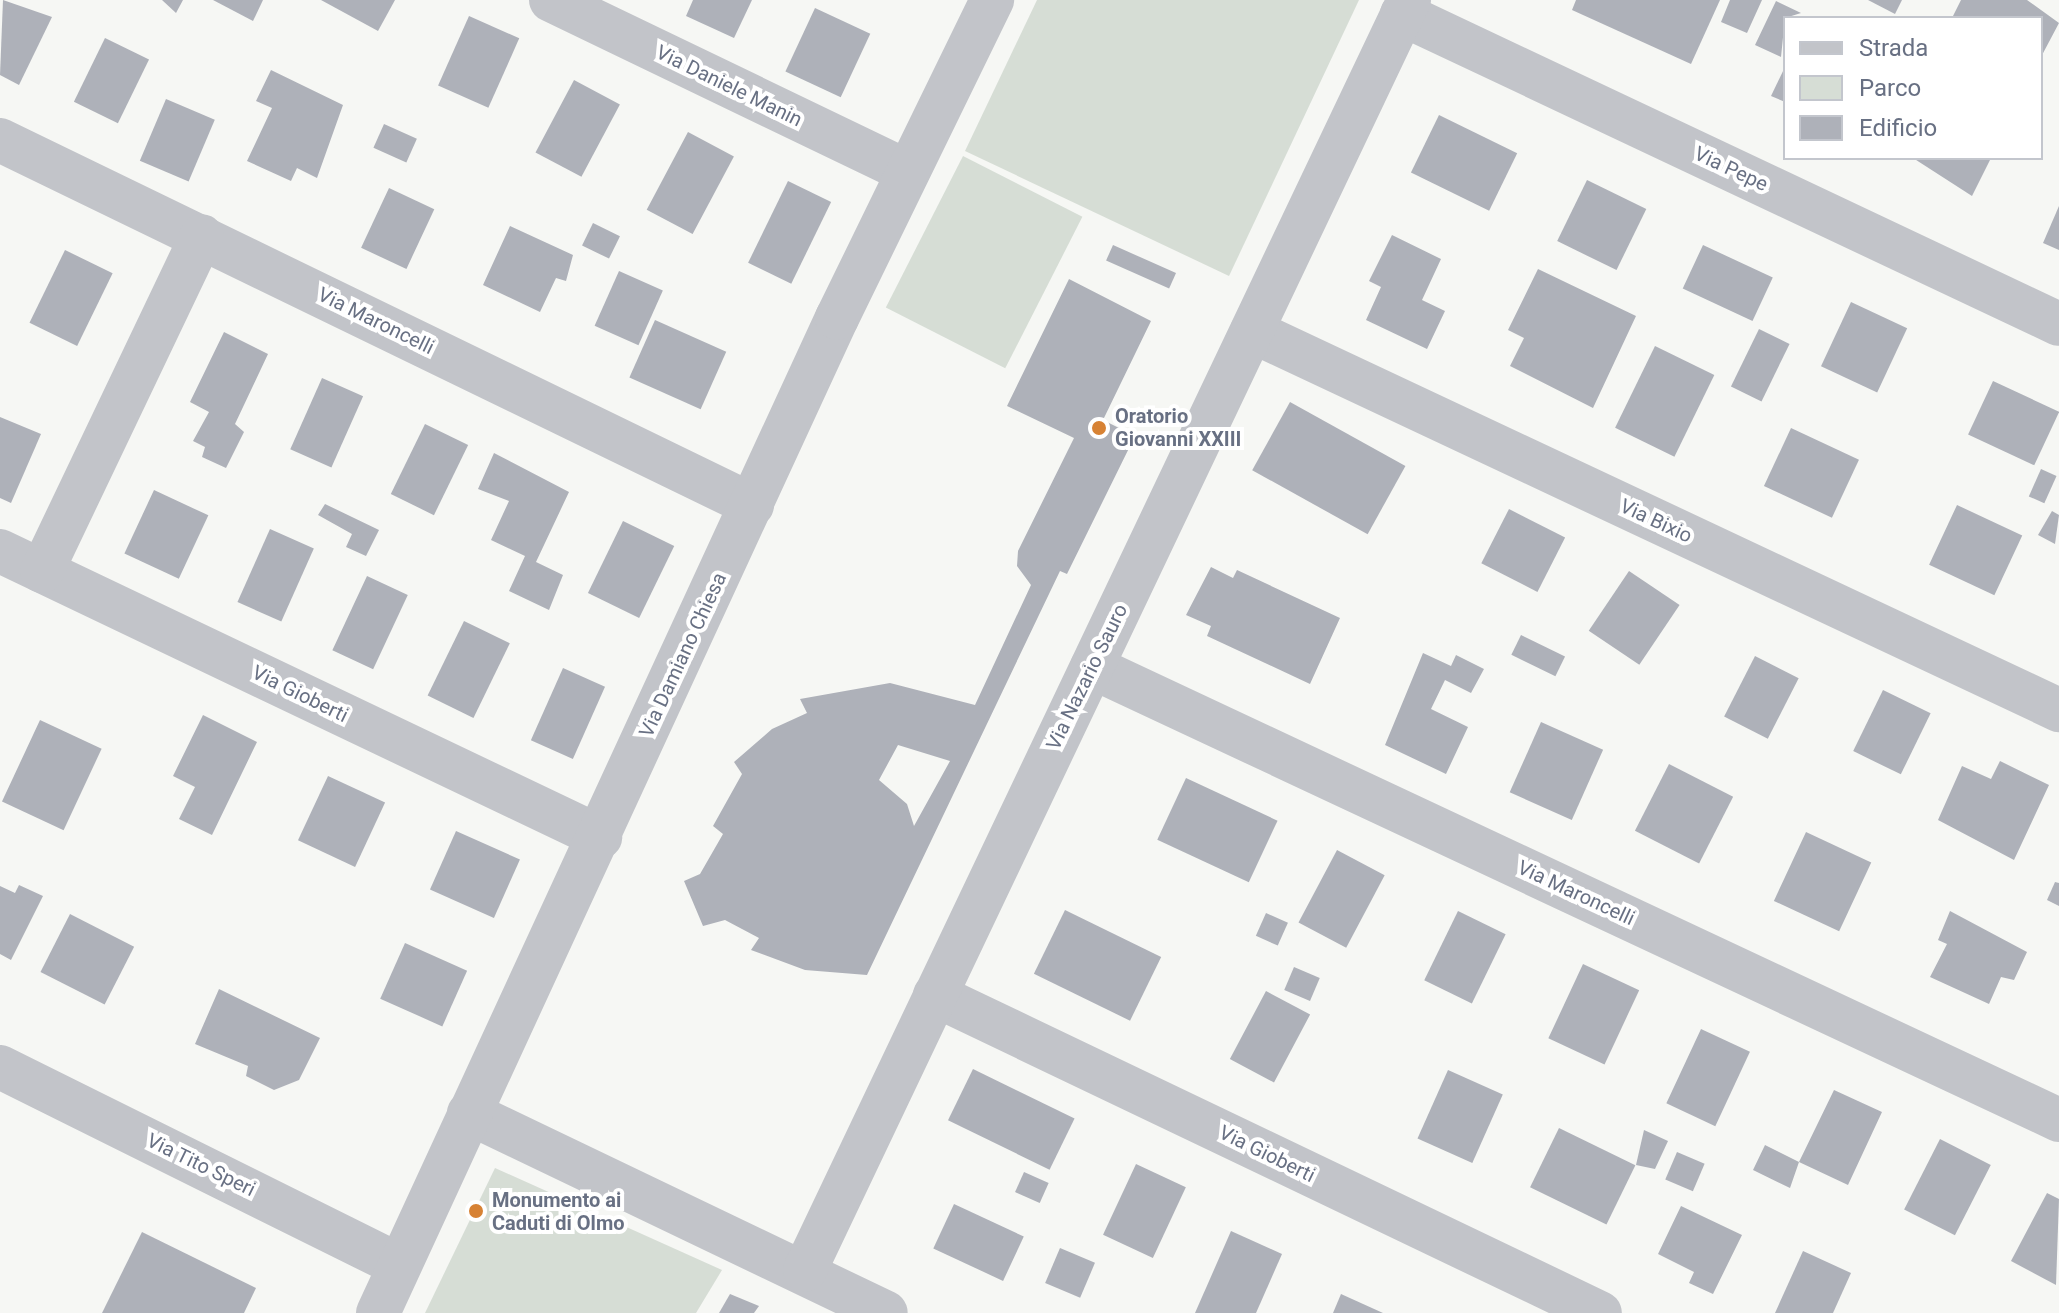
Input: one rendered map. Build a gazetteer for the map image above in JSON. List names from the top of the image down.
{
  "streets": {
    "street": [
      "Via Daniele Manin",
      "Via Pepe",
      "Via Maroncelli",
      "Via Bixio",
      "Via Damiano Chiesa",
      "Via Nazario Sauro",
      "Via Gioberti",
      "Via Tito Speri"
    ]
  },
  "crossings": [
    ["Via Daniele Manin", "Via Damiano Chiesa"],
    ["Via Pepe", "Via Nazario Sauro"],
    ["Via Maroncelli", "Via Damiano Chiesa"],
    ["Via Maroncelli", "Via Nazario Sauro"],
    ["Via Bixio", "Via Nazario Sauro"],
    ["Via Damiano Chiesa", "Via Gioberti"],
    ["Via Damiano Chiesa", "Via Tito Speri"],
    ["Via Nazario Sauro", "Via Gioberti"]
  ],
  "places": ["Oratorio Giovanni XXIII", "Monumento ai Caduti di Olmo"],
  "legend": ["Strada", "Parco", "Edificio"]
}
